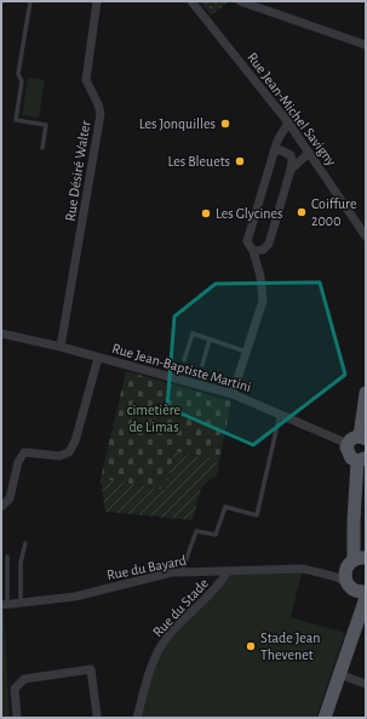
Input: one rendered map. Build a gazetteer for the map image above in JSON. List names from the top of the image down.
{
  "streets": {
    "street": [
      "Rue Jean-Michel Savigny",
      "Rue Désiré Walter",
      "Rue Jean-Baptiste Martini",
      "Rue du Bayard",
      "Rue du Stade"
    ]
  },
  "crossings": [
    ["Rue Désiré Walter", "Rue Jean-Baptiste Martini"],
    ["Rue du Bayard", "Rue du Stade"]
  ],
  "parks": ["cimetière de Limas"],
  "places": [
    "Les Jonquilles",
    "Les Bleuets",
    "Coiffure 2000",
    "Les Glycines",
    "Stade Jean Thevenet"
  ]
}
